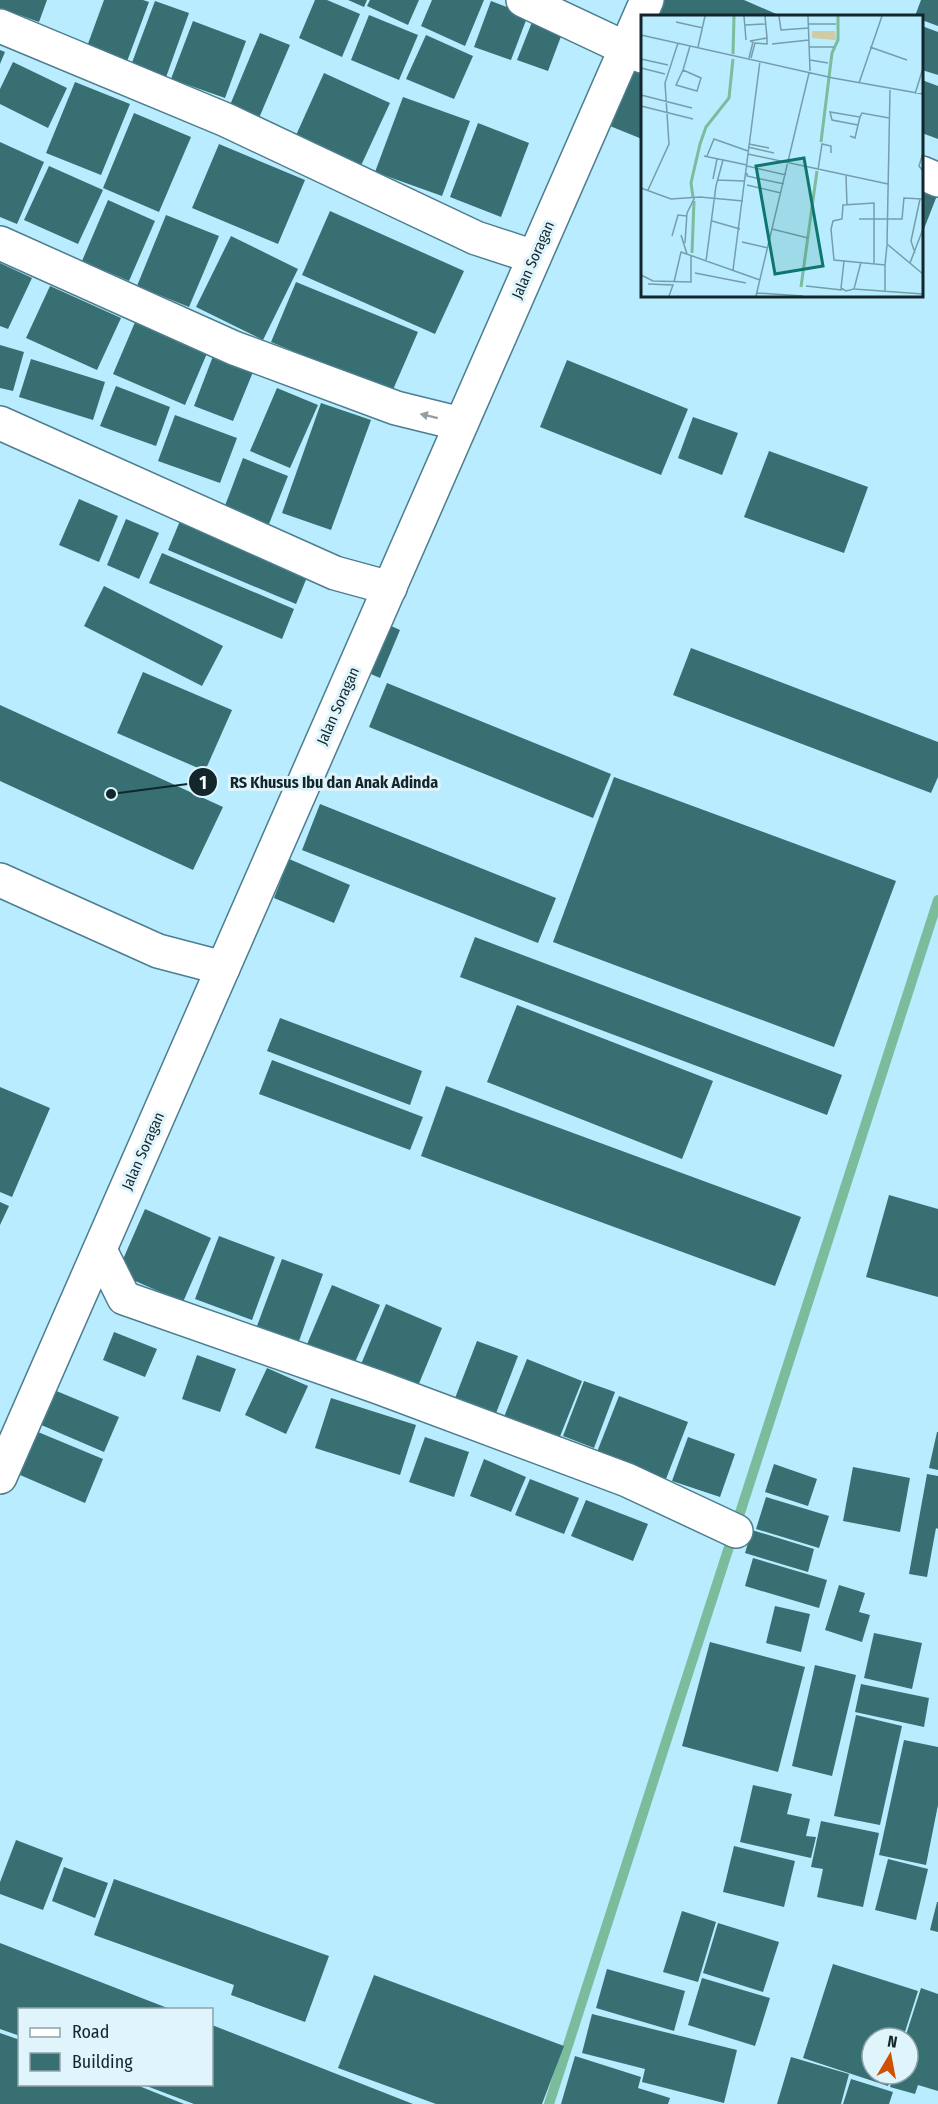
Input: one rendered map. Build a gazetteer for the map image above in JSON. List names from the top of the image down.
{
  "streets": {
    "street": ["Jalan Soragan"]
  },
  "places": ["RS Khusus Ibu dan Anak Adinda"],
  "legend": ["Road", "Building"],
  "north": "top"
}
